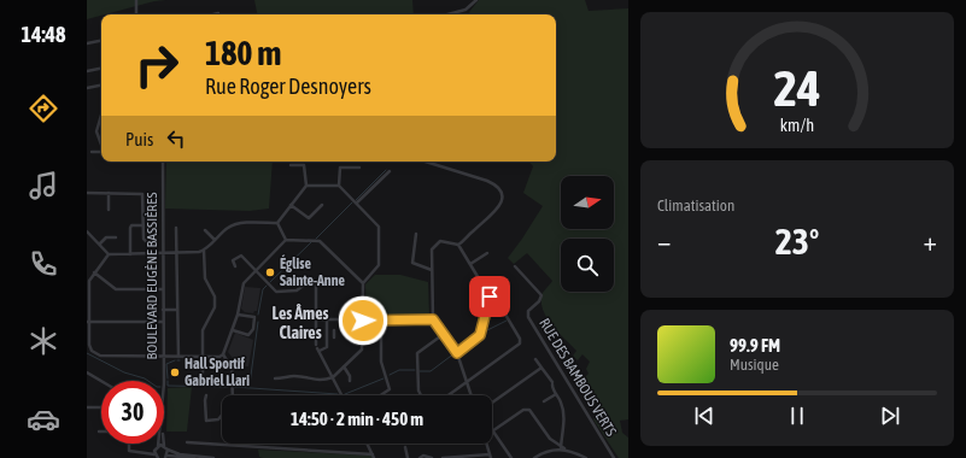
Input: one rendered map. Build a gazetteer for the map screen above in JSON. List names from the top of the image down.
{
  "streets": {
    "street": ["BOULEVARD EUGÈNE BASSIÈRES", "RUE DES BAMBOUS VERTS"]
  },
  "districts": ["Les Âmes Claires"],
  "places": ["Église Sainte-Anne", "Hall Sportif Gabriel Llari"],
  "north": "right",
  "page": {
    "tabs": "14:48",
    "turn": ["180 m", "Rue Roger Desnoyers"],
    "then": "Puis",
    "tile": "Climatisation",
    "heat": ["−", "23°", "+"],
    "song": ["99.9 FM", "Musique"],
    "limit": "30",
    "trip": "14:50 · 2 min · 450 m",
    "gauge": ["24", "km/h"]
  }
}
